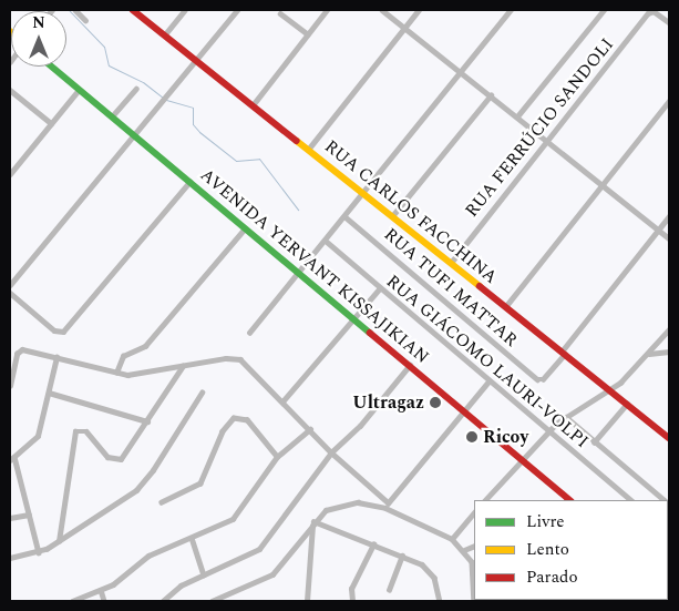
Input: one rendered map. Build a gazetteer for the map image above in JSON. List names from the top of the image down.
{
  "streets": {
    "main road": ["RUA CARLOS FACCHINA", "AVENIDA YERVANT KISSAJIKIAN"],
    "street": ["RUA FERRÚCIO SANDOLI", "RUA TUFI MATTAR", "RUA GIÁCOMO LAURI-VOLPI"]
  },
  "crossings": [
    ["RUA FERRÚCIO SANDOLI", "RUA CARLOS FACCHINA"],
    ["RUA CARLOS FACCHINA", "RUA TUFI MATTAR"]
  ],
  "places": ["Ultragaz", "Ricoy"],
  "legend": ["Livre", "Lento", "Parado"],
  "north": "top"
}
